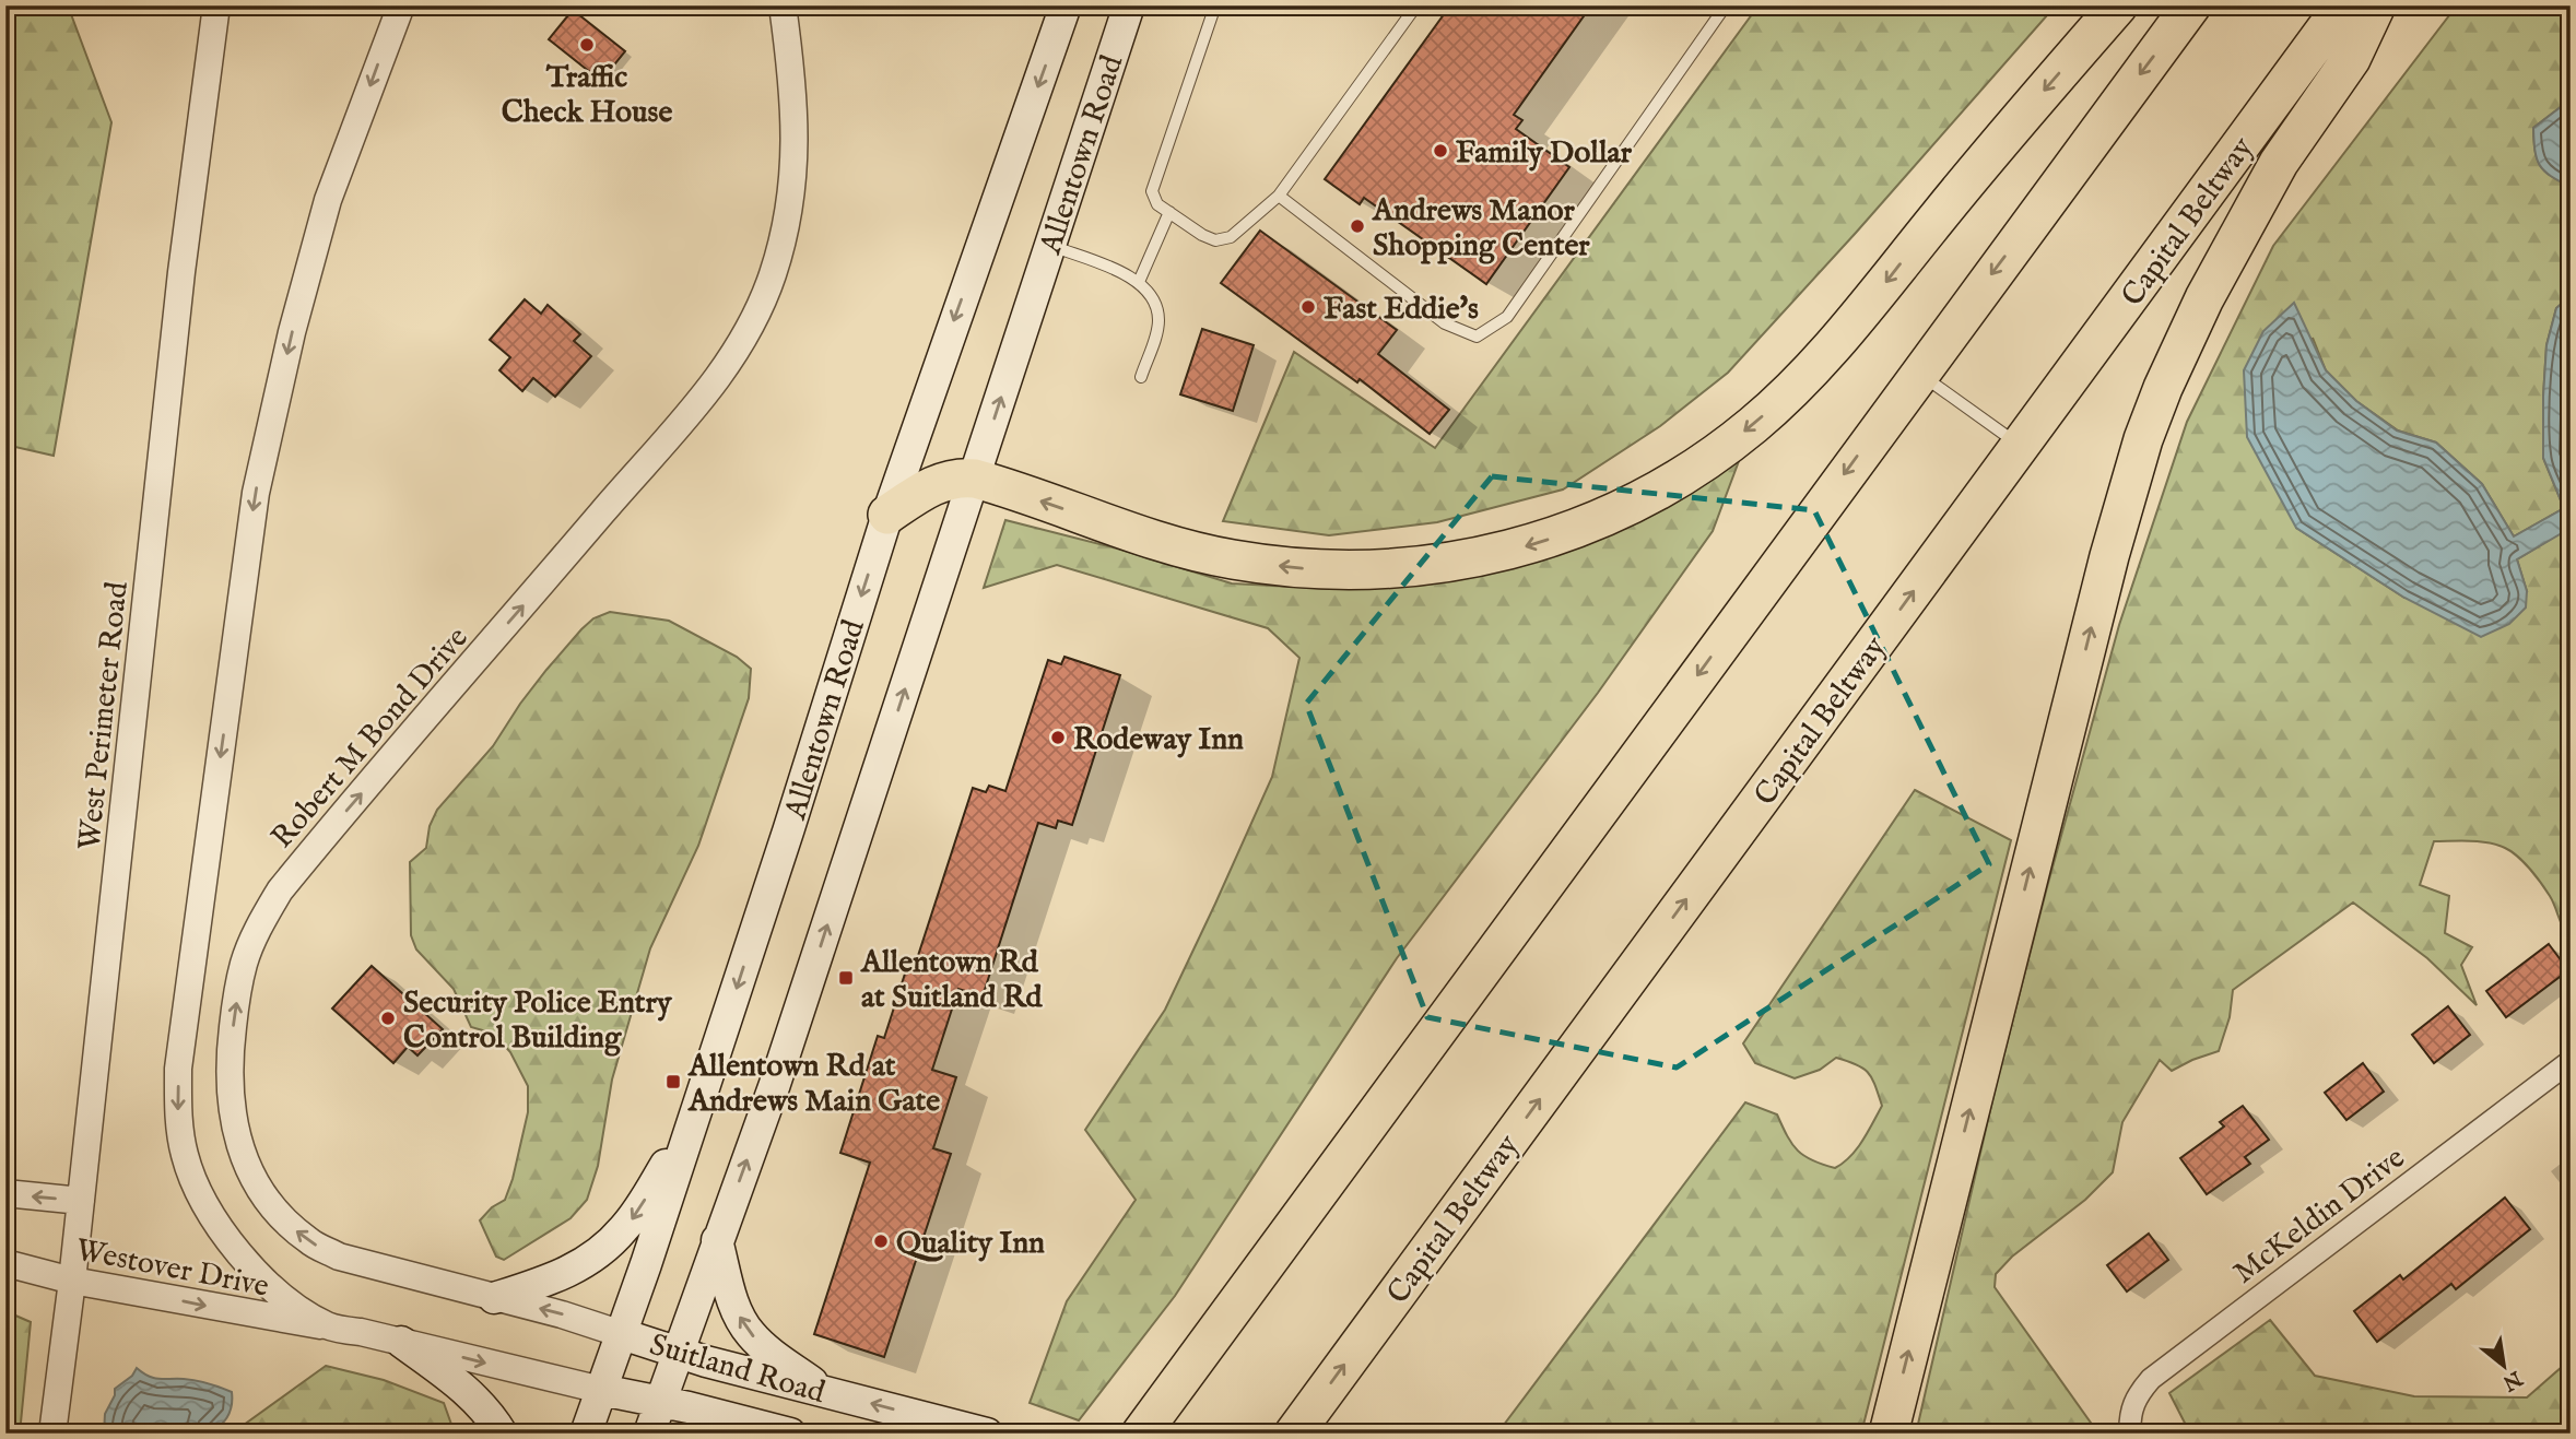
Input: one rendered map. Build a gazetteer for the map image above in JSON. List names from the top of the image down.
{
  "streets": {
    "highway": ["Capital Beltway"],
    "main road": ["Allentown Road", "Suitland Road"],
    "street": [
      "West Perimeter Road",
      "Robert M Bond Drive",
      "McKeldin Drive",
      "Westover Drive"
    ]
  },
  "crossings": [
    ["Allentown Road", "Robert M Bond Drive"],
    ["Allentown Road", "Suitland Road"],
    ["West Perimeter Road", "Westover Drive"],
    ["Robert M Bond Drive", "Suitland Road"]
  ],
  "places": {
    "other": [
      "Traffic Check House",
      "Family Dollar",
      "Andrews Manor Shopping Center",
      "Fast Eddie's",
      "Rodeway Inn",
      "Security Police Entry Control Building",
      "Quality Inn"
    ],
    "transit": ["Allentown Rd at Suitland Rd", "Allentown Rd at Andrews Main Gate"]
  },
  "north": "bottom right"
}
